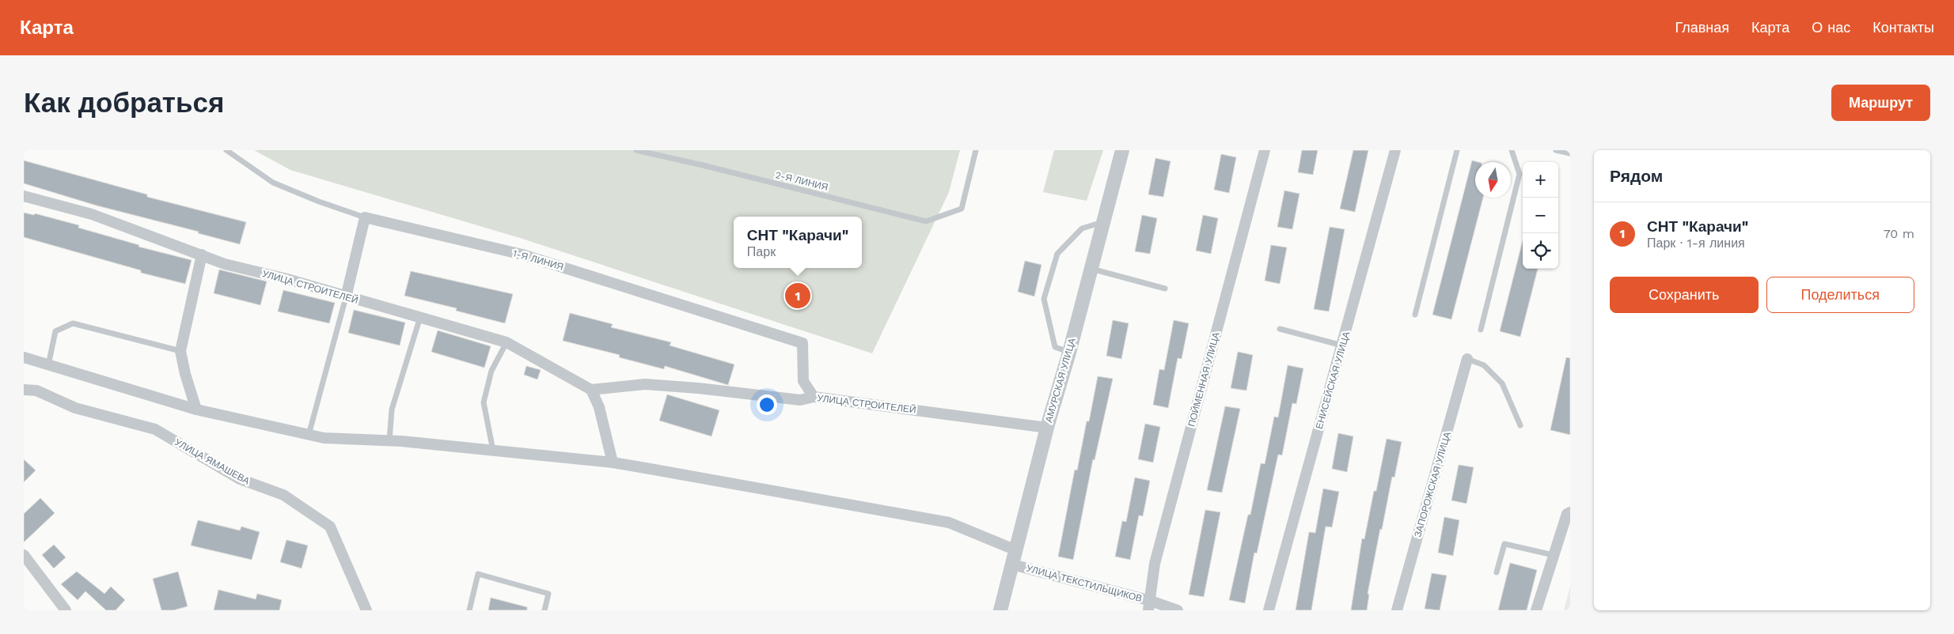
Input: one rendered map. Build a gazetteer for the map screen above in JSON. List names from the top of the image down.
{
  "streets": {
    "street": [
      "1-Я ЛИНИЯ",
      "УЛИЦА СТРОИТЕЛЕЙ",
      "ПОЙМЕННАЯ УЛИЦА",
      "АМУРСКАЯ УЛИЦА",
      "ЕНИСЕЙСКАЯ УЛИЦА",
      "УЛИЦА ЯМАШЕВА",
      "ЗАПОРОЖСКАЯ УЛИЦА",
      "УЛИЦА ТЕКСТИЛЬЩИКОВ"
    ],
    "lane": ["2-Я ЛИНИЯ"]
  },
  "crossings": [
    ["1-Я ЛИНИЯ", "УЛИЦА СТРОИТЕЛЕЙ"],
    ["УЛИЦА СТРОИТЕЛЕЙ", "АМУРСКАЯ УЛИЦА"],
    ["ПОЙМЕННАЯ УЛИЦА", "УЛИЦА ТЕКСТИЛЬЩИКОВ"],
    ["АМУРСКАЯ УЛИЦА", "УЛИЦА ТЕКСТИЛЬЩИКОВ"]
  ],
  "north": "bottom",
  "page": {
    "header": "Карта",
    "nav": [
      "Главная",
      "Карта",
      "О нас",
      "Контакты"
    ],
    "buttons": [
      "Маршрут",
      ["Сохранить", "Поделиться"]
    ],
    "title": "Как добраться",
    "heading": "Рядом",
    "map_buttons": ["+", "−"],
    "list": [
      {
        "mark": "1",
        "name": "СНТ \"Карачи\"",
        "note": "Парк · 1-я линия",
        "value": "70 m"
      }
    ],
    "popup": ["СНТ \"Карачи\"", "Парк"],
    "pins": "1"
  }
}
